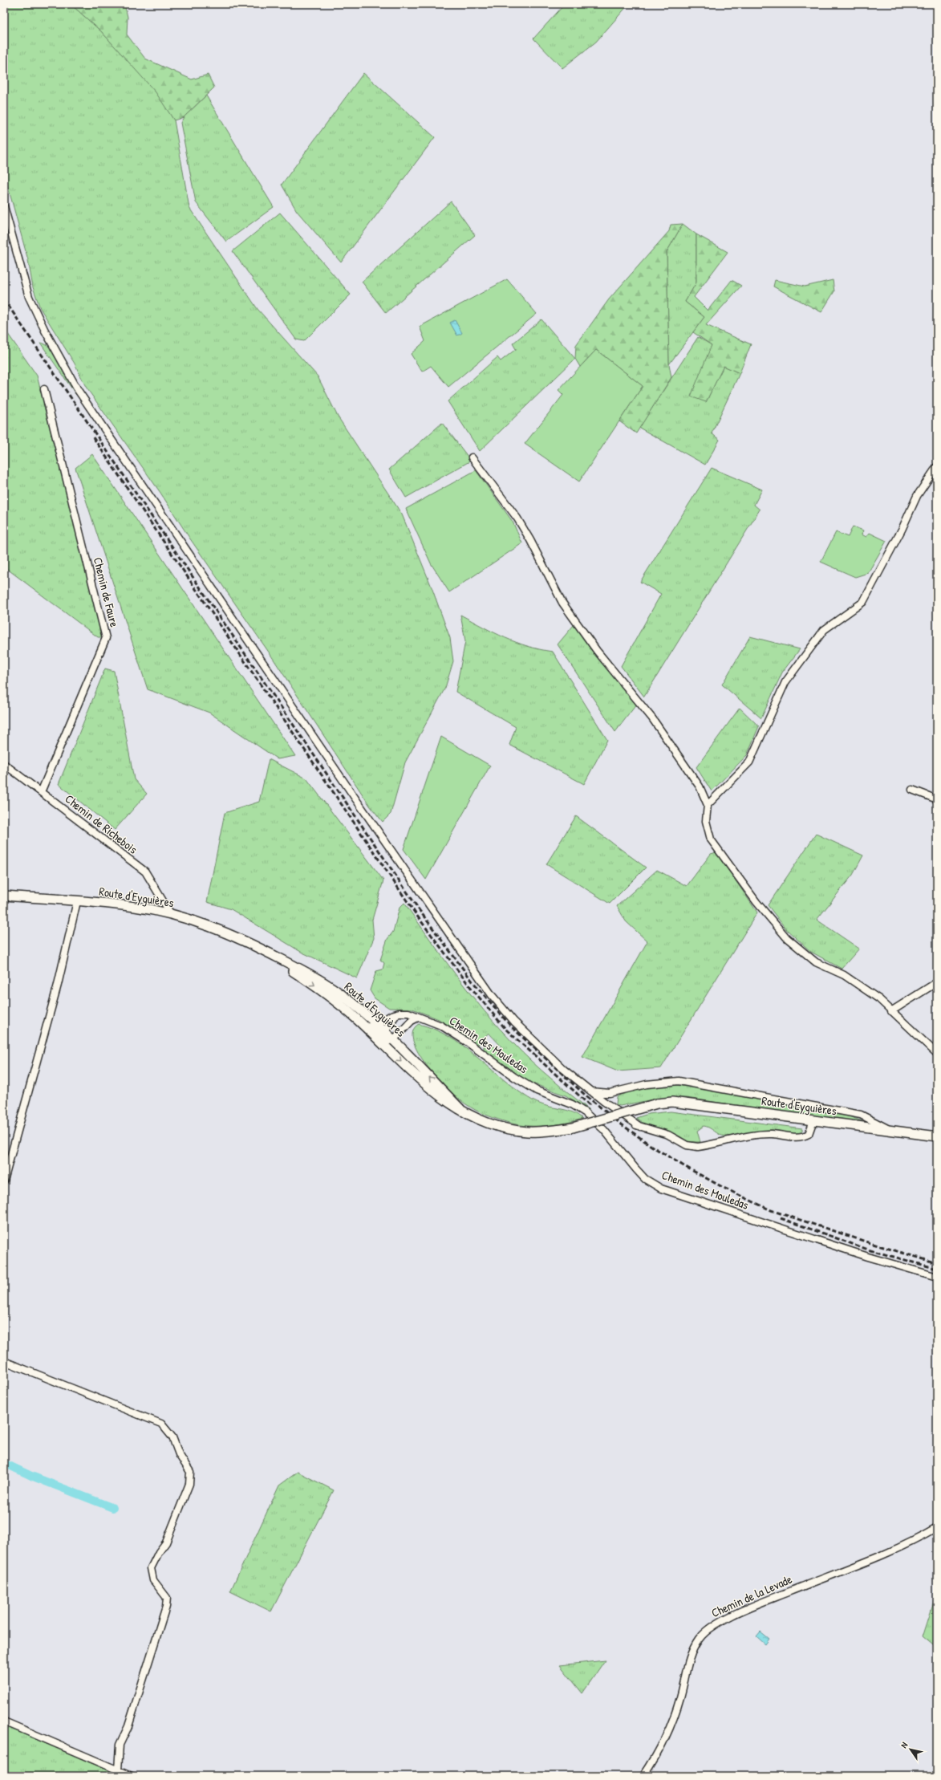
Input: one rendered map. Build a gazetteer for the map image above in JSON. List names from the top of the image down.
{
  "streets": {
    "main road": ["Route d'Eyguières"],
    "street": [
      "Chemin de Faure",
      "Chemin de Richebois",
      "Chemin des Mouledas",
      "Chemin de la Levade"
    ]
  },
  "crossings": [
    ["Chemin de Faure", "Chemin de Richebois"],
    ["Chemin de Richebois", "Route d'Eyguières"]
  ],
  "north": "top left"
}
